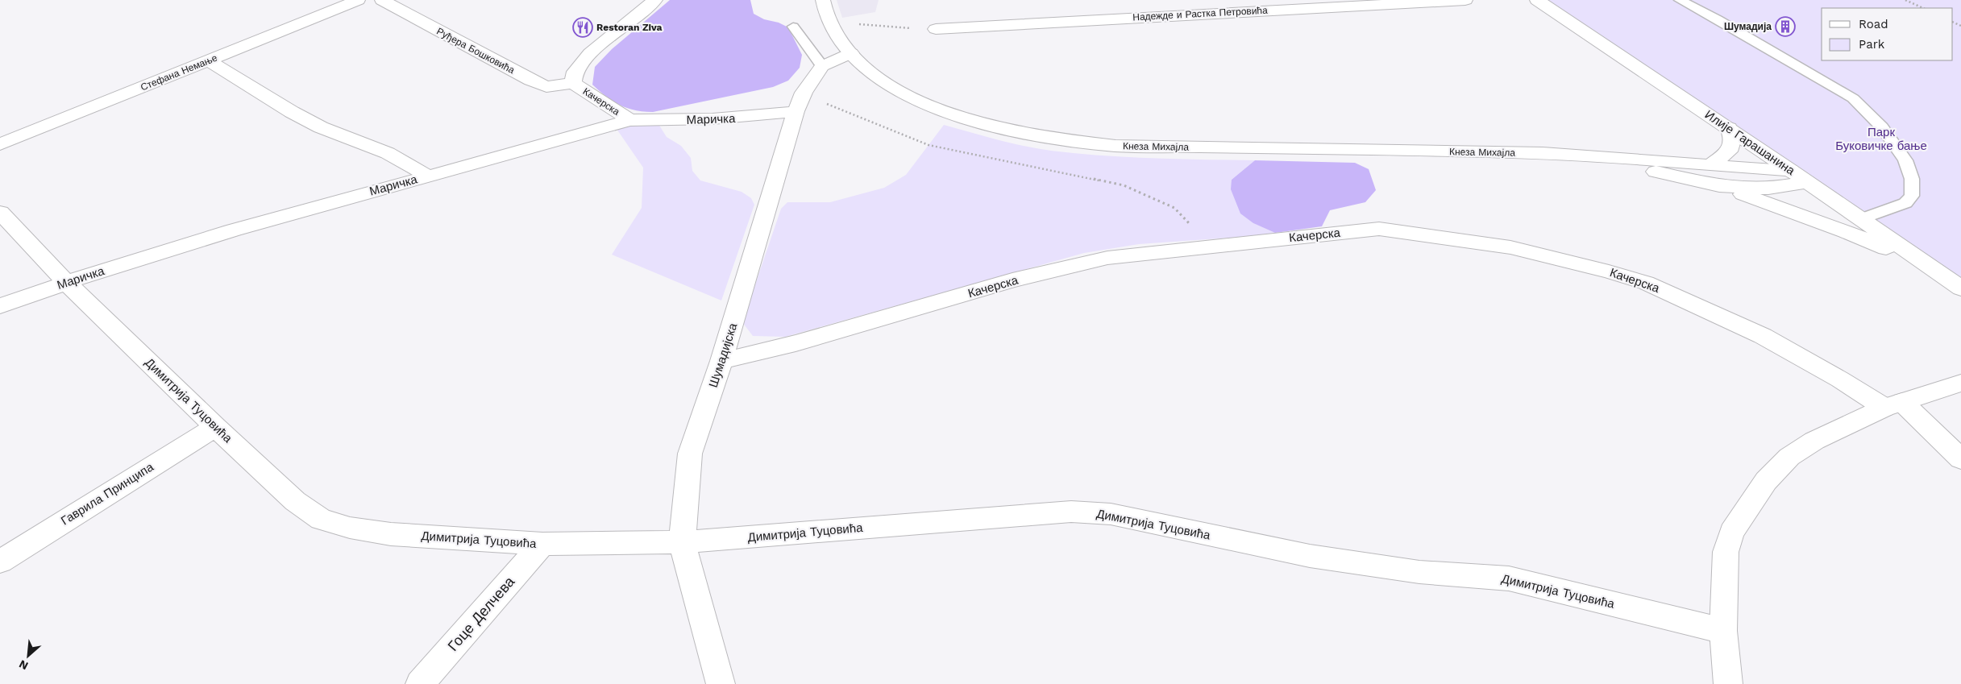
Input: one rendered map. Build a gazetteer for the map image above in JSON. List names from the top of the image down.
{
  "streets": {
    "street": [
      "Надежде и Растка Петровића",
      "Руђера Бошковића",
      "Стефана Немање",
      "Качерска",
      "Маричка",
      "Илије Гарашанина",
      "Кнеза Михајла",
      "Шумадијска",
      "Димитрија Туцовића",
      "Гаврила Принципа",
      "Гоце Делчева"
    ]
  },
  "crossings": [
    ["Руђера Бошковића", "Качерска"],
    ["Качерска", "Маричка"],
    ["Качерска", "Шумадијска"],
    ["Маричка", "Шумадијска"],
    ["Маричка", "Димитрија Туцовића"],
    ["Илије Гарашанина", "Кнеза Михајла"],
    ["Шумадијска", "Димитрија Туцовића"],
    ["Димитрија Туцовића", "Гаврила Принципа"],
    ["Димитрија Туцовића", "Гоце Делчева"]
  ],
  "parks": ["Парк Буковичке бање"],
  "places": {
    "building": ["Шумадија"],
    "restaurant": ["Restoran Ziva"]
  },
  "legend": ["Road", "Park"],
  "north": "bottom left"
}
